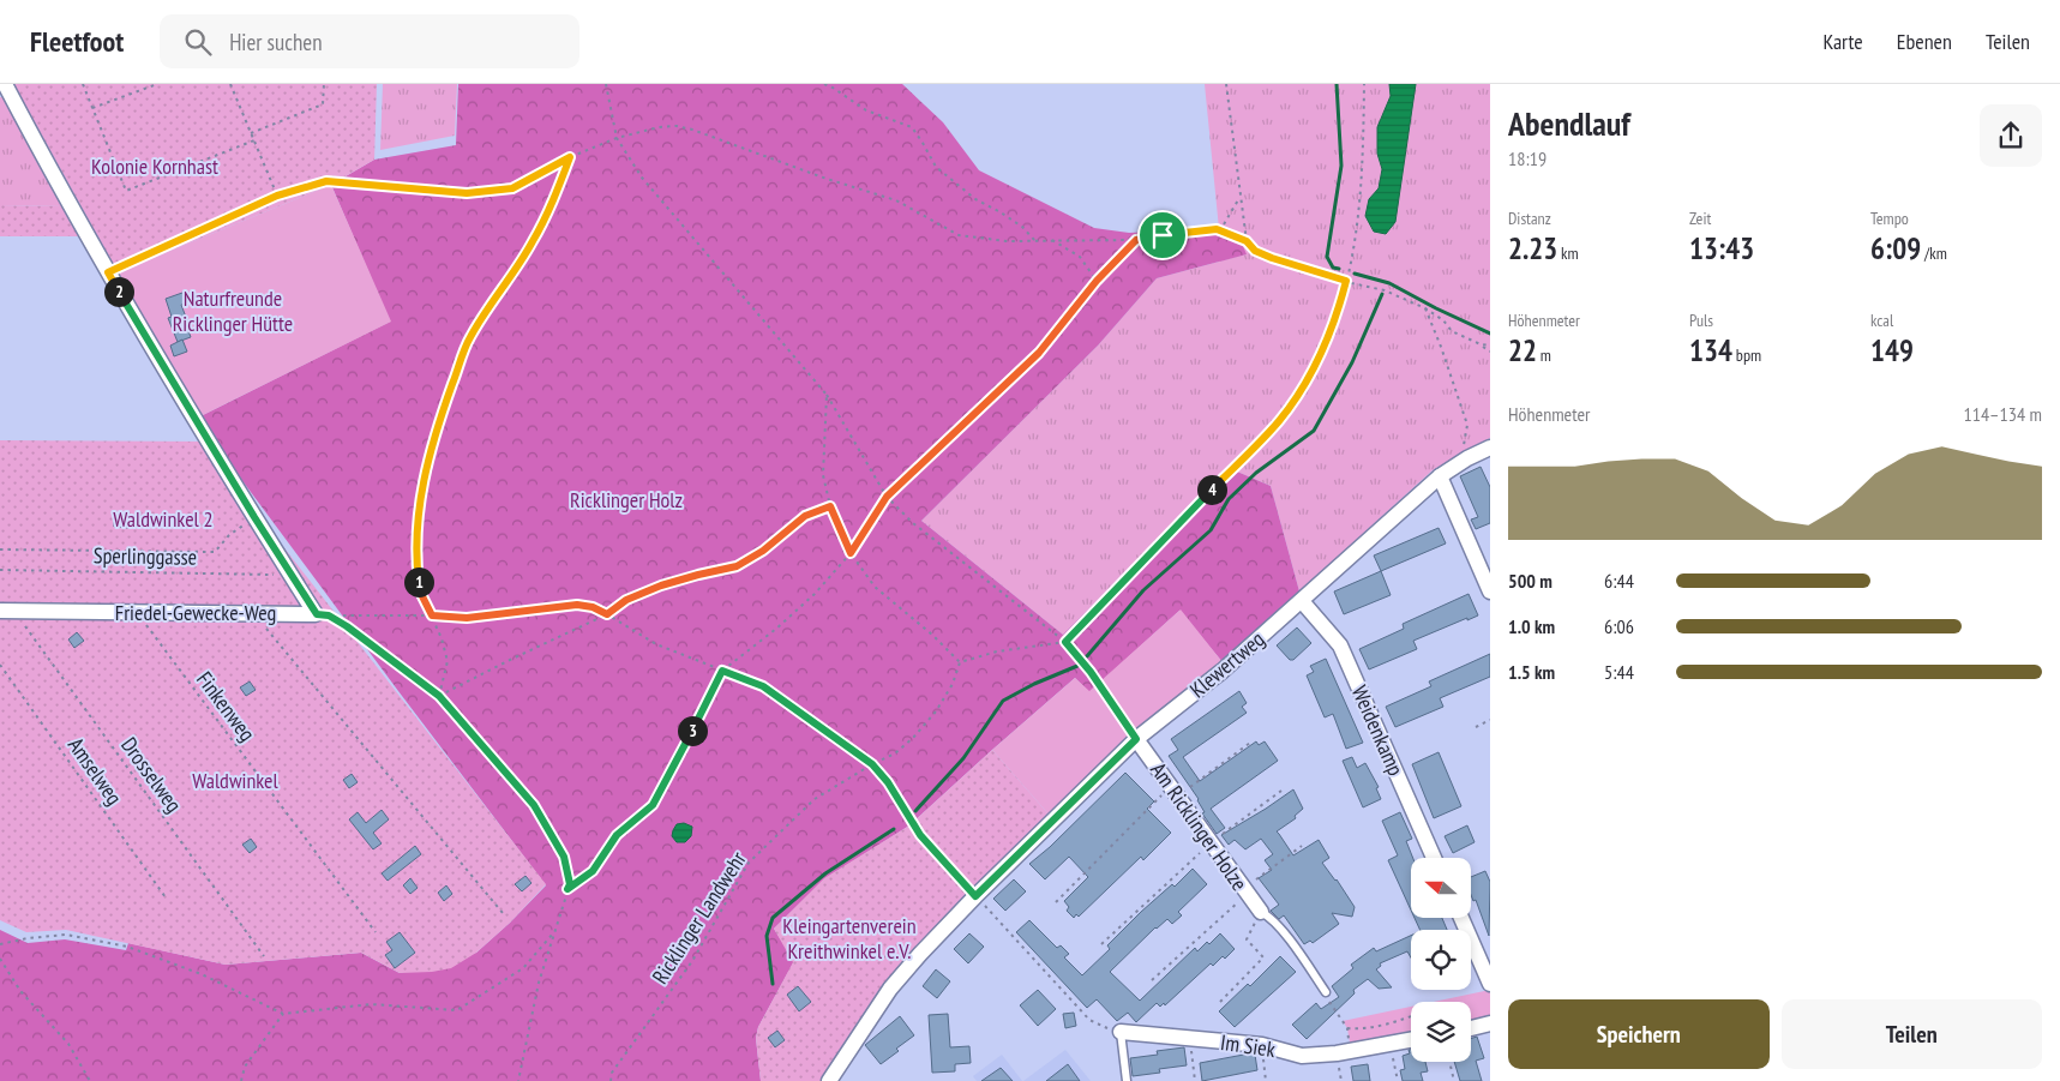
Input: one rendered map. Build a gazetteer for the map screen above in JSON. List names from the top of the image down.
{
  "streets": {
    "street": [
      "Friedel-Gewecke-Weg",
      "Klewertweg",
      "Weidenkamp",
      "Am Ricklinger Holze",
      "Im Siek"
    ],
    "path": [
      "Sperlinggasse",
      "Finkenweg",
      "Amselweg",
      "Drosselweg",
      "Ricklinger Landwehr"
    ]
  },
  "crossings": [
    ["Sperlinggasse", "Friedel-Gewecke-Weg"],
    ["Friedel-Gewecke-Weg", "Finkenweg"],
    ["Friedel-Gewecke-Weg", "Drosselweg"],
    ["Klewertweg", "Weidenkamp"],
    ["Klewertweg", "Am Ricklinger Holze"]
  ],
  "parks": [
    "Kolonie Kornhast",
    "Naturfreunde Ricklinger Hütte",
    "Ricklinger Holz",
    "Waldwinkel 2",
    "Waldwinkel",
    "Kleingartenverein Kreithwinkel e.V."
  ],
  "north": "left",
  "page": {
    "header": "Fleetfoot",
    "search": "Hier suchen",
    "nav": ["Karte", "Ebenen", "Teilen"],
    "heading": ["Abendlauf", "18:19"],
    "stats": [
      ["Distanz", "2.23 km"],
      ["Zeit", "13:43"],
      ["Tempo", "6:09 /km"],
      ["Höhenmeter", "22 m"],
      ["Puls", "134 bpm"],
      ["kcal", "149"]
    ],
    "pins": [
      "2",
      "4",
      "1",
      "3"
    ],
    "chart": ["Höhenmeter", "114–134 m"],
    "list": [
      {
        "name": "500 m",
        "note": "6:44"
      },
      {
        "name": "1.0 km",
        "note": "6:06"
      },
      {
        "name": "1.5 km",
        "note": "5:44"
      }
    ],
    "buttons": ["Speichern", "Teilen"]
  }
}
